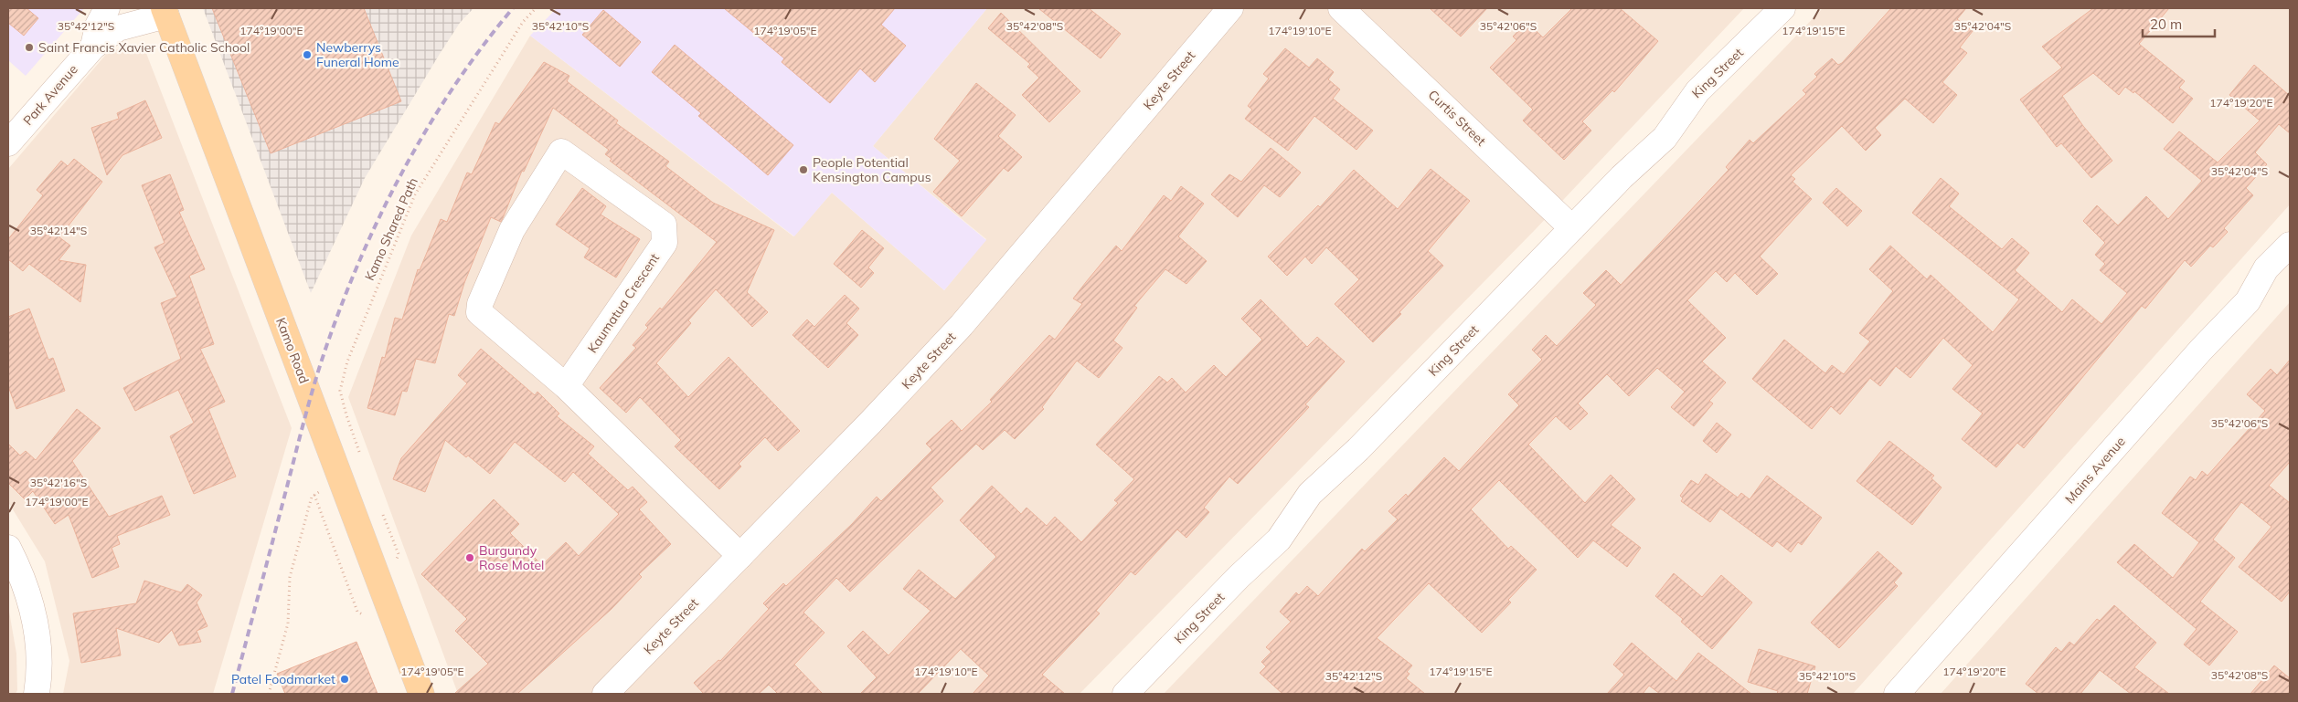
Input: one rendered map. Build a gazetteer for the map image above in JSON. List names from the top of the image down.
{
  "streets": {
    "main road": ["Kamo Road"],
    "street": [
      "King Street",
      "Keyte Street",
      "Park Avenue",
      "Curtis Street",
      "Kaumatua Crescent",
      "Mains Avenue"
    ],
    "path": ["Kamo Shared Path"]
  },
  "crossings": [
    ["King Street", "Curtis Street"],
    ["Keyte Street", "Kaumatua Crescent"],
    ["Park Avenue", "Kamo Road"]
  ],
  "places": [
    "Saint Francis Xavier Catholic School",
    "Newberrys Funeral Home",
    "People Potential Kensington Campus",
    "Burgundy Rose Motel",
    "Patel Foodmarket"
  ],
  "scale_bar": "20 m",
  "coordinates": [
    "35°42'12\"S",
    "35°42'10\"S",
    "35°42'08\"S",
    "35°42'06\"S",
    "35°42'04\"S",
    "174°19'00\"E",
    "174°19'05\"E",
    "174°19'10\"E",
    "174°19'15\"E",
    "174°19'20\"E",
    "35°42'14\"S",
    "35°42'16\"S"
  ]
}
